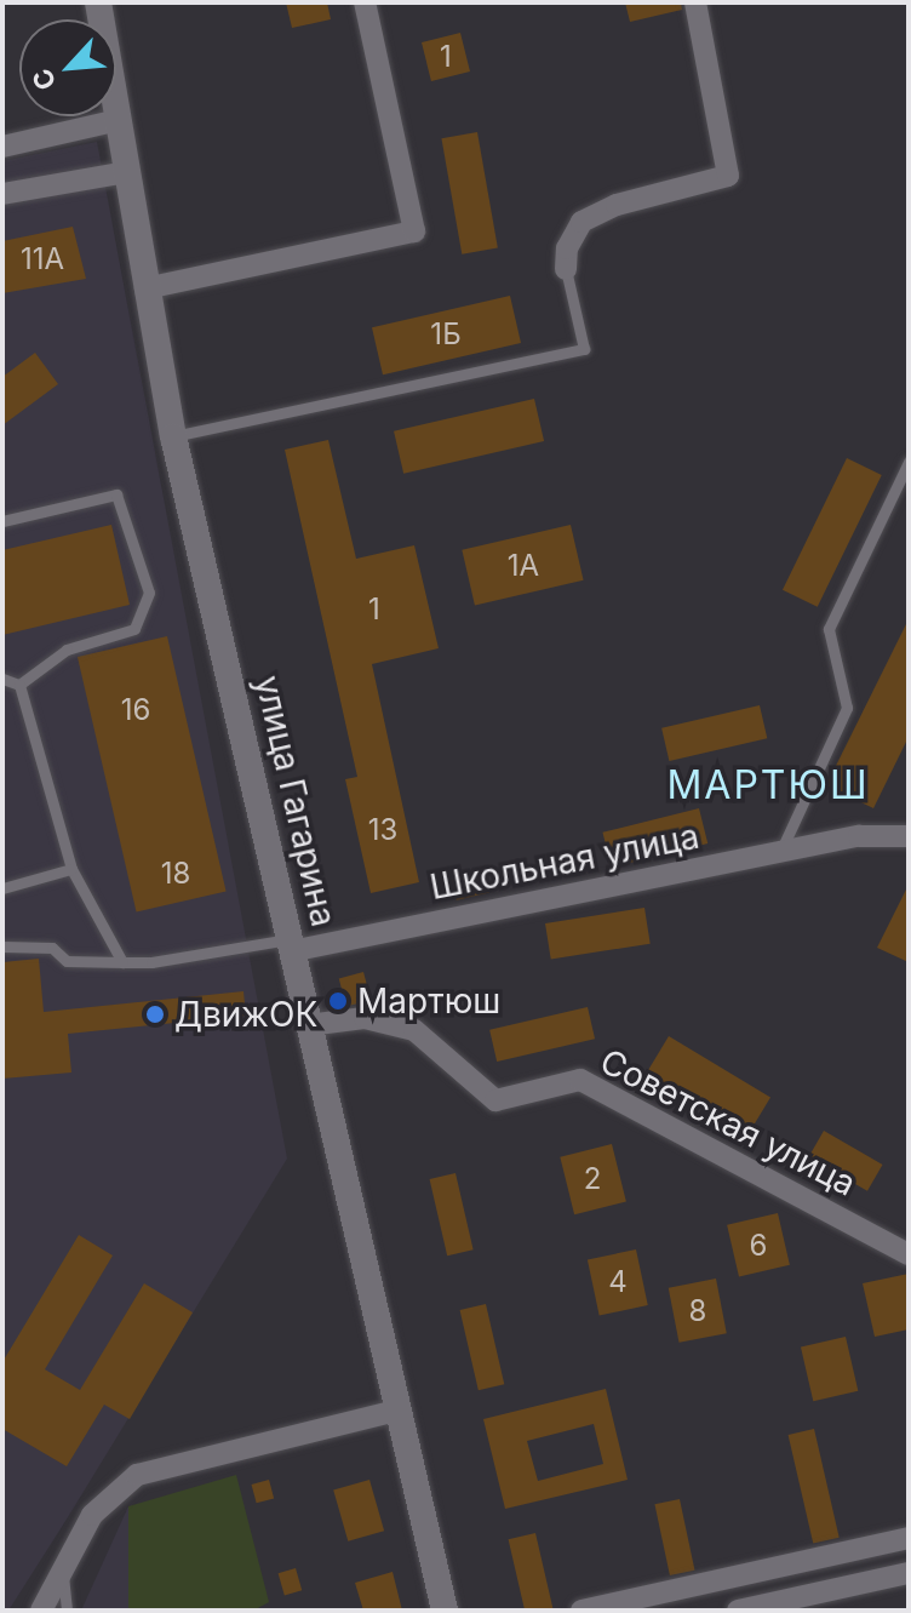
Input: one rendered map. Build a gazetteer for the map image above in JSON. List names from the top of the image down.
{
  "streets": {
    "main road": ["улица Гагарина"],
    "street": ["Школьная улица", "Советская улица"]
  },
  "crossings": [
    ["улица Гагарина", "Школьная улица"],
    ["улица Гагарина", "Советская улица"]
  ],
  "districts": ["МАРТЮШ"],
  "places": ["Мартюш", "ДвижОК"],
  "house_numbers": [
    "1",
    "11А",
    "1Б",
    "1А",
    "1",
    "16",
    "1З",
    "18",
    "2",
    "6",
    "4",
    "8"
  ],
  "north": "bottom left"
}
